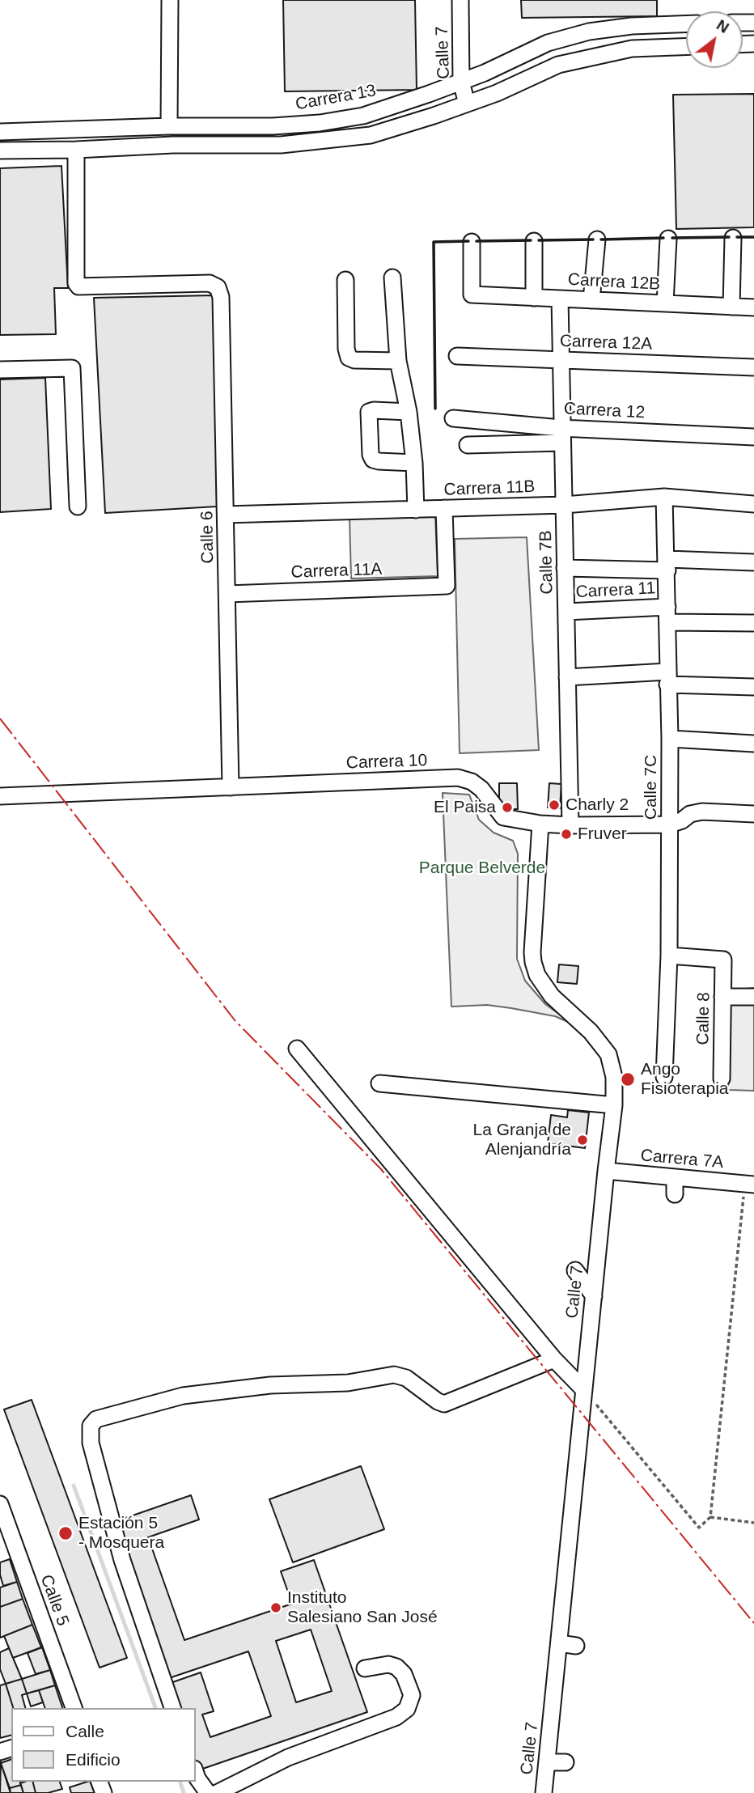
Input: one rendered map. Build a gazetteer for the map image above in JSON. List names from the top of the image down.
{
  "streets": {
    "street": [
      "Calle 7",
      "Carrera 13",
      "Carrera 12B",
      "Carrera 12A",
      "Carrera 12",
      "Carrera 11B",
      "Calle 6",
      "Calle 7B",
      "Carrera 11A",
      "Carrera 11",
      "Carrera 10",
      "Calle 7C",
      "Calle 8",
      "Carrera 7A",
      "Calle 5"
    ]
  },
  "crossings": [
    ["Calle 7", "Carrera 13"],
    ["Calle 7", "Carrera 10"],
    ["Calle 7", "Carrera 7A"],
    ["Carrera 12B", "Calle 7B"],
    ["Carrera 12A", "Calle 7B"],
    ["Carrera 12", "Calle 7B"],
    ["Carrera 11B", "Calle 6"],
    ["Carrera 11B", "Calle 7B"],
    ["Carrera 11B", "Carrera 11A"],
    ["Carrera 11B", "Calle 7C"],
    ["Calle 6", "Carrera 11A"],
    ["Calle 6", "Carrera 10"],
    ["Calle 7B", "Carrera 11"],
    ["Calle 7B", "Carrera 10"],
    ["Carrera 11", "Calle 7C"],
    ["Carrera 10", "Calle 7C"],
    ["Calle 7C", "Calle 8"]
  ],
  "parks": ["Parque Belverde"],
  "places": [
    "Charly 2",
    "El Paisa",
    "Fruver",
    "Ango Fisioterapia",
    "La Granja de Alenjandría",
    "Estación 5 - Mosquera",
    "Instituto Salesiano San José"
  ],
  "legend": ["Calle", "Edificio"],
  "north": "top right"
}
